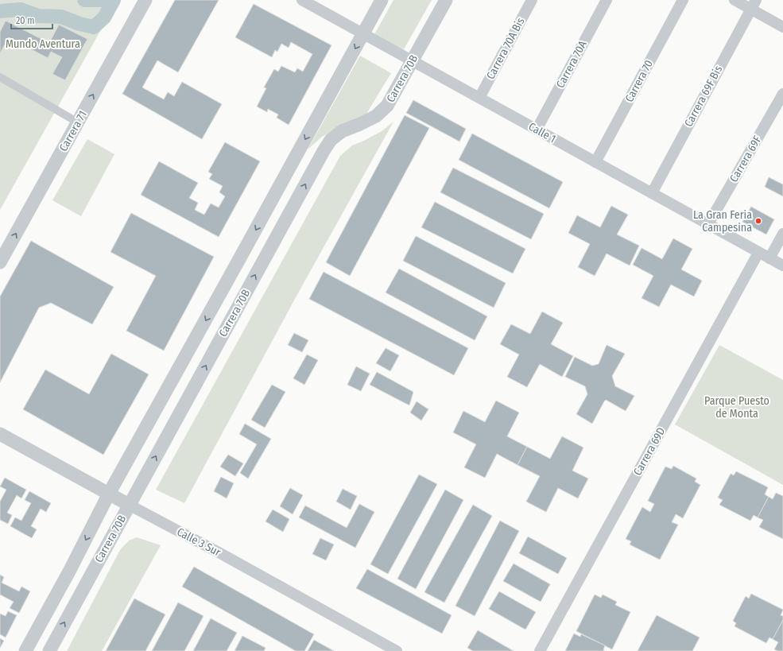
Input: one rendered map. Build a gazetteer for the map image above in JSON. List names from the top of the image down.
{
  "streets": {
    "street": [
      "Carrera 70A Bis",
      "Carrera 70A",
      "Carrera 70B",
      "Carrera 70",
      "Carrera 69F Bis",
      "Carrera 71",
      "Calle 1",
      "Carrera 69F",
      "Carrera 69D",
      "Calle 3 Sur"
    ]
  },
  "crossings": [
    ["Carrera 70A Bis", "Calle 1"],
    ["Carrera 70A", "Calle 1"],
    ["Carrera 70B", "Calle 1"],
    ["Carrera 70B", "Calle 3 Sur"],
    ["Carrera 70", "Calle 1"],
    ["Carrera 69F Bis", "Calle 1"],
    ["Calle 1", "Carrera 69F"],
    ["Calle 1", "Carrera 69D"]
  ],
  "one_way": ["Carrera 71"],
  "parks": ["Mundo Aventura", "Parque Puesto de Monta"],
  "places": ["La Gran Feria Campesina"],
  "scale_bar": "20 m"
}
